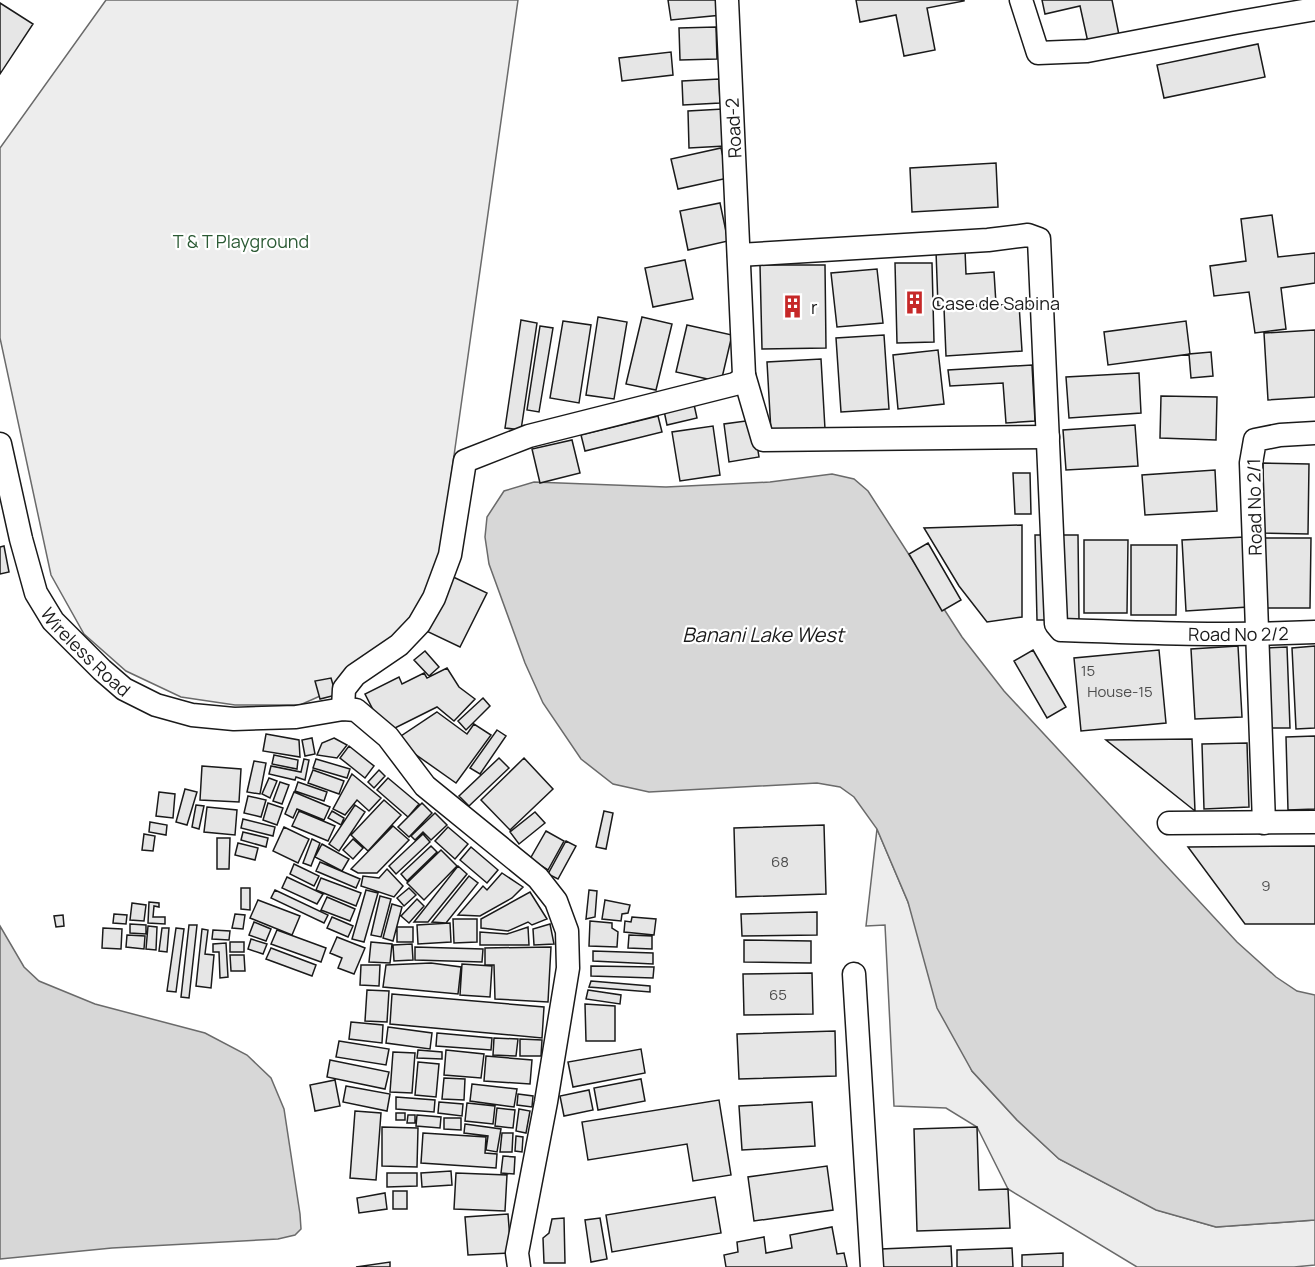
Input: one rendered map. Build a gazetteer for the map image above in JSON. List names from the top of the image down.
{
  "streets": {
    "street": [
      "Road-2",
      "Road No 2/1",
      "Road No 2/2",
      "Wireless Road"
    ]
  },
  "crossings": [
    ["Road-2", "Road No 2/2"],
    ["Road No 2/1", "Road No 2/2"]
  ],
  "water": ["Banani Lake West"],
  "parks": ["T & T Playground"],
  "places": {
    "building": ["Case de Sabina", "r"]
  },
  "house_numbers": [
    "15",
    "House-15",
    "68",
    "9",
    "65"
  ]
}
